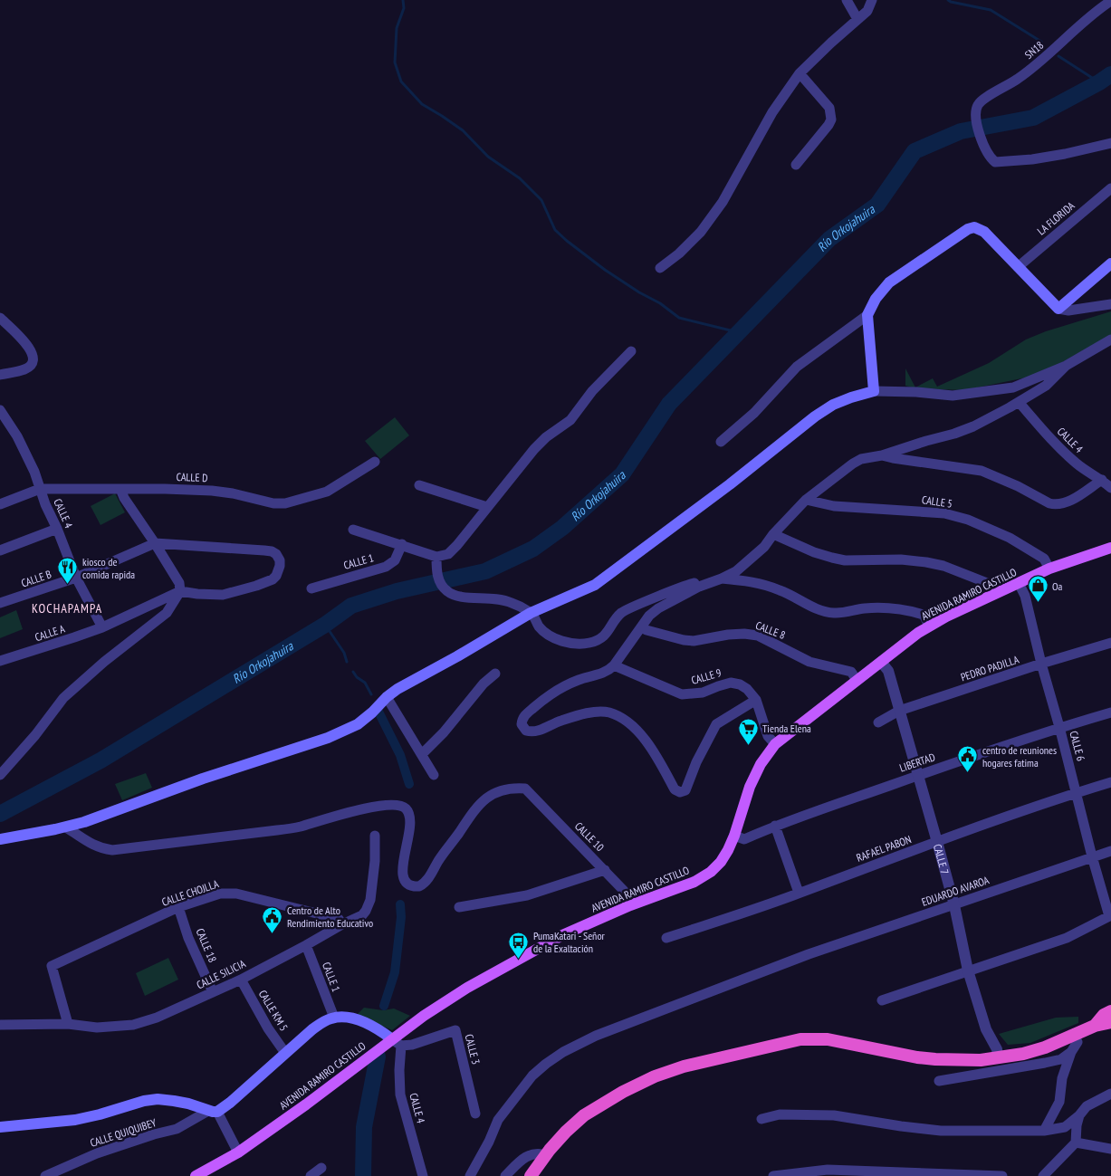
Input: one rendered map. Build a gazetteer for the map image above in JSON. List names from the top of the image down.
{
  "streets": {
    "main road": ["AVENIDA RAMIRO CASTILLO"],
    "street": [
      "SN18",
      "LA FLORIDA",
      "CALLE 4",
      "CALLE D",
      "CALLE 5",
      "CALLE 1",
      "CALLE B",
      "CALLE 8",
      "CALLE A",
      "PEDRO PADILLA",
      "CALLE 9",
      "CALLE 6",
      "LIBERTAD",
      "CALLE 10",
      "RAFAEL PABON",
      "CALLE 7",
      "EDUARDO AVAROA",
      "CALLE CHOJLLA",
      "CALLE 18",
      "CALLE SILICIA",
      "CALLE KM 5",
      "CALLE 3",
      "CALLE QUIQUIBEY"
    ]
  },
  "crossings": [
    ["CALLE 4", "CALLE D"],
    ["CALLE 4", "CALLE B"],
    ["CALLE 4", "AVENIDA RAMIRO CASTILLO"],
    ["CALLE 4", "CALLE A"],
    ["CALLE 4", "CALLE 3"],
    ["CALLE 5", "AVENIDA RAMIRO CASTILLO"],
    ["CALLE 1", "CALLE SILICIA"],
    ["AVENIDA RAMIRO CASTILLO", "CALLE 8"],
    ["AVENIDA RAMIRO CASTILLO", "CALLE 9"],
    ["AVENIDA RAMIRO CASTILLO", "CALLE 6"],
    ["AVENIDA RAMIRO CASTILLO", "LIBERTAD"],
    ["AVENIDA RAMIRO CASTILLO", "CALLE 10"],
    ["AVENIDA RAMIRO CASTILLO", "CALLE 7"],
    ["AVENIDA RAMIRO CASTILLO", "CALLE 3"],
    ["PEDRO PADILLA", "CALLE 6"],
    ["PEDRO PADILLA", "CALLE 7"],
    ["CALLE 6", "LIBERTAD"],
    ["CALLE 6", "RAFAEL PABON"],
    ["CALLE 6", "EDUARDO AVAROA"],
    ["LIBERTAD", "CALLE 7"],
    ["RAFAEL PABON", "CALLE 7"],
    ["CALLE 7", "EDUARDO AVAROA"],
    ["CALLE CHOJLLA", "CALLE 18"],
    ["CALLE CHOJLLA", "CALLE SILICIA"],
    ["CALLE 18", "CALLE SILICIA"],
    ["CALLE SILICIA", "CALLE KM 5"]
  ],
  "districts": ["KOCHAPAMPA"],
  "water": ["Río Orkojahuira"],
  "places": {
    "restaurant": ["kiosco de comida rapida"],
    "shop": ["Oa"],
    "supermarket": ["Tienda Elena"],
    "public building": ["centro de reuniones hogares fatima", "Centro de Alto Rendimiento Educativo"],
    "bus stop": ["PumaKatari - Señor de la Exaltación"]
  }
}
